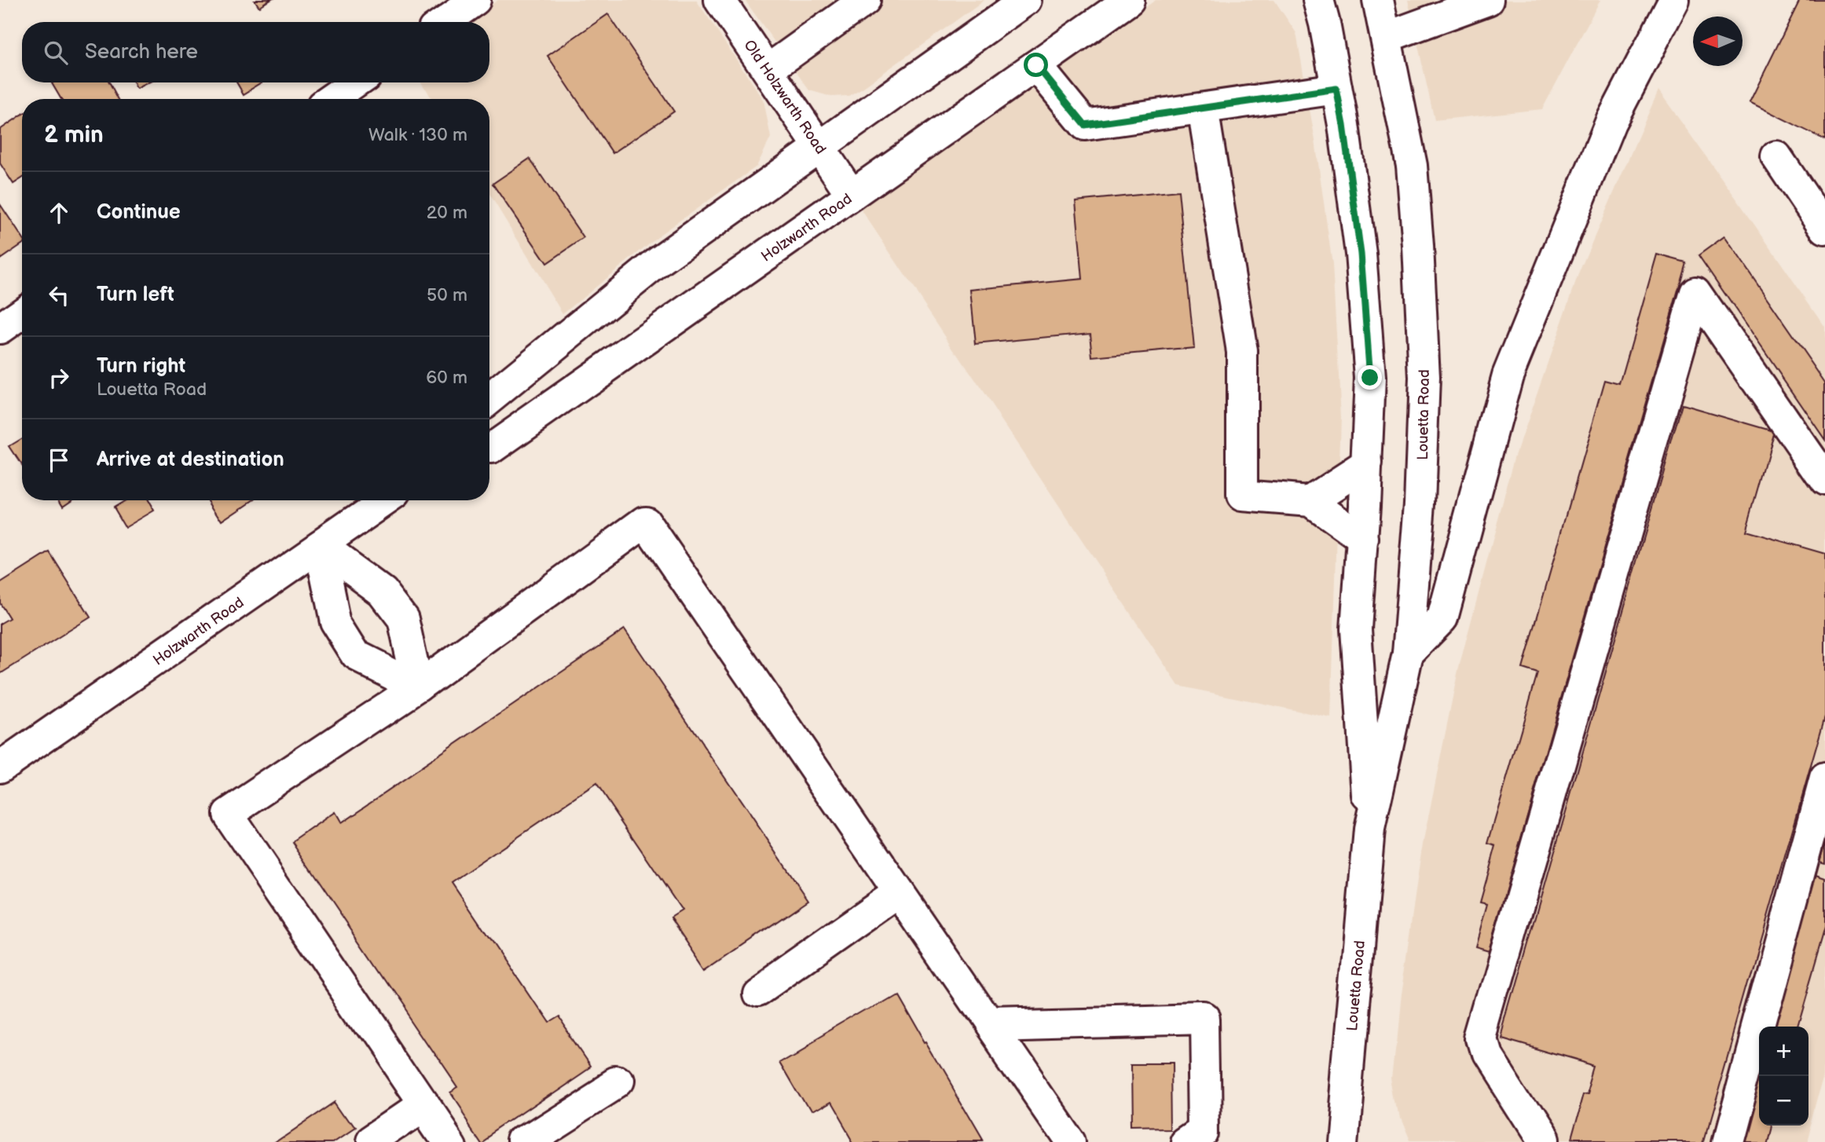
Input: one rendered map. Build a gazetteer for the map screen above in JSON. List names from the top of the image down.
{
  "streets": {
    "main road": ["Old Holzwarth Road", "Holzwarth Road", "Louetta Road"]
  },
  "crossings": [
    ["Old Holzwarth Road", "Holzwarth Road"]
  ],
  "north": "left",
  "page": {
    "search": "Search here",
    "heading": ["2 min", "Walk · 130 m"],
    "list": [
      ["Continue", "20 m"],
      ["Turn left", "50 m"],
      ["Turn right", "Louetta Road", "60 m"],
      "Arrive at destination"
    ],
    "map_buttons": ["+", "−"]
  }
}
